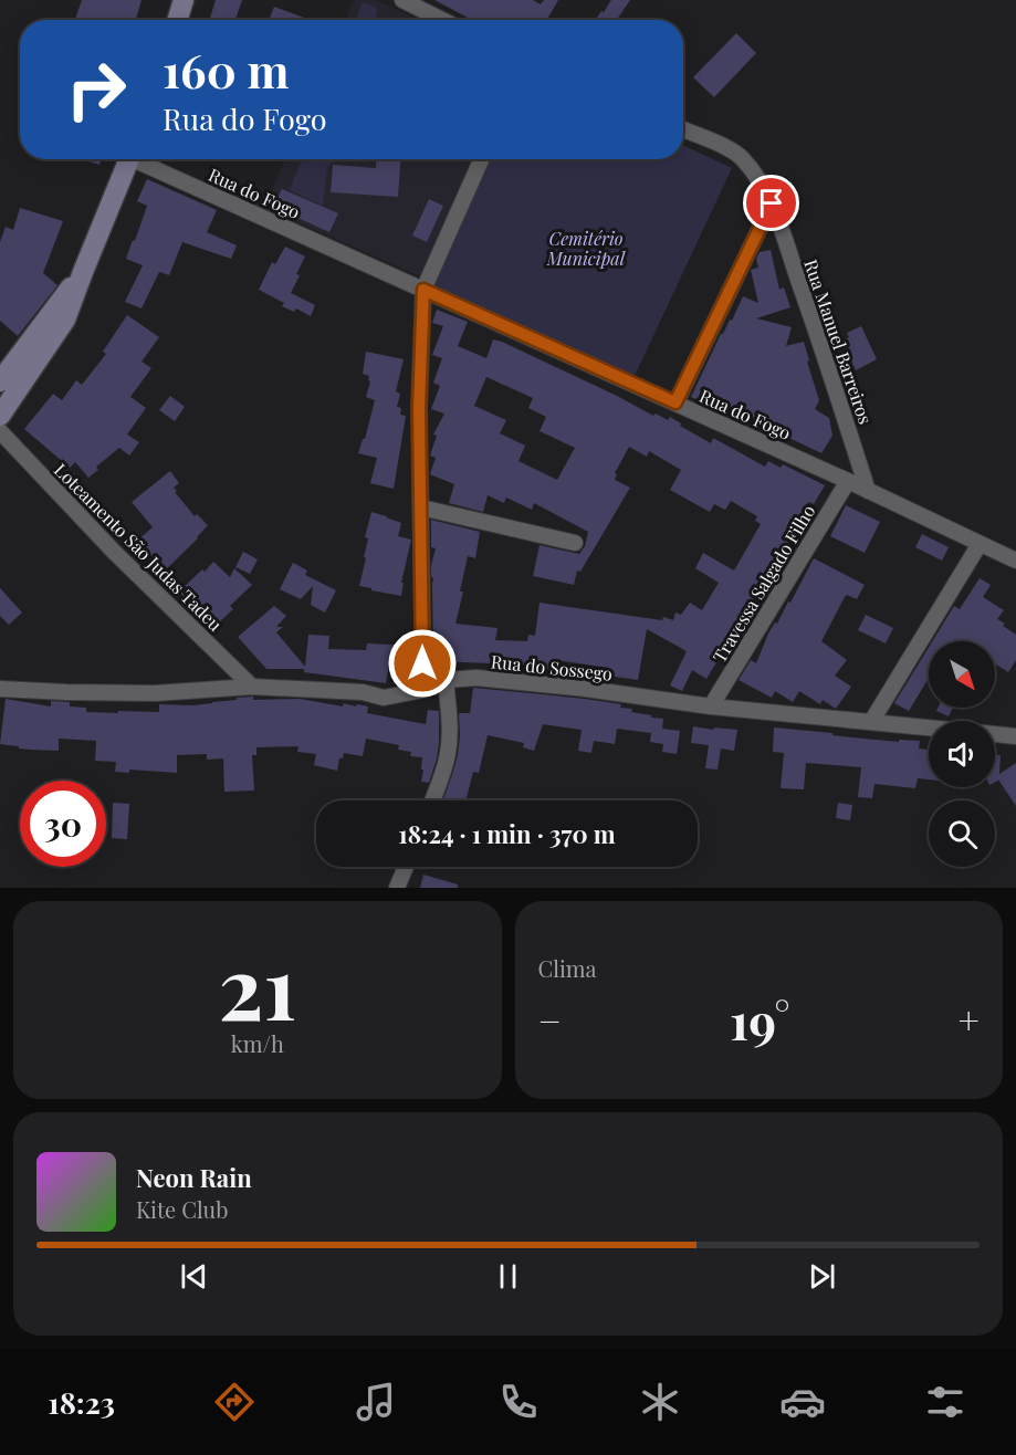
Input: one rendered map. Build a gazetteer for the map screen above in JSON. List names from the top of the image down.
{
  "streets": {
    "street": [
      "Rua do Fogo",
      "Rua Manuel Barreiros",
      "Loteamento São Judas Tadeu",
      "Travessa Salgado Filho",
      "Rua do Sossego"
    ]
  },
  "crossings": [
    ["Rua do Fogo", "Rua Manuel Barreiros"],
    ["Rua do Fogo", "Travessa Salgado Filho"],
    ["Loteamento São Judas Tadeu", "Rua do Sossego"],
    ["Travessa Salgado Filho", "Rua do Sossego"]
  ],
  "parks": ["Cemitério Municipal"],
  "north": "bottom right",
  "page": {
    "turn": ["160 m", "Rua do Fogo"],
    "limit": "30",
    "trip": "18:24 · 1 min · 370 m",
    "tile": [
      ["21", "km/h"],
      "Clima"
    ],
    "heat": ["−", "19°", "+"],
    "song": ["Neon Rain", "Kite Club"],
    "tabs": "18:23"
  }
}
